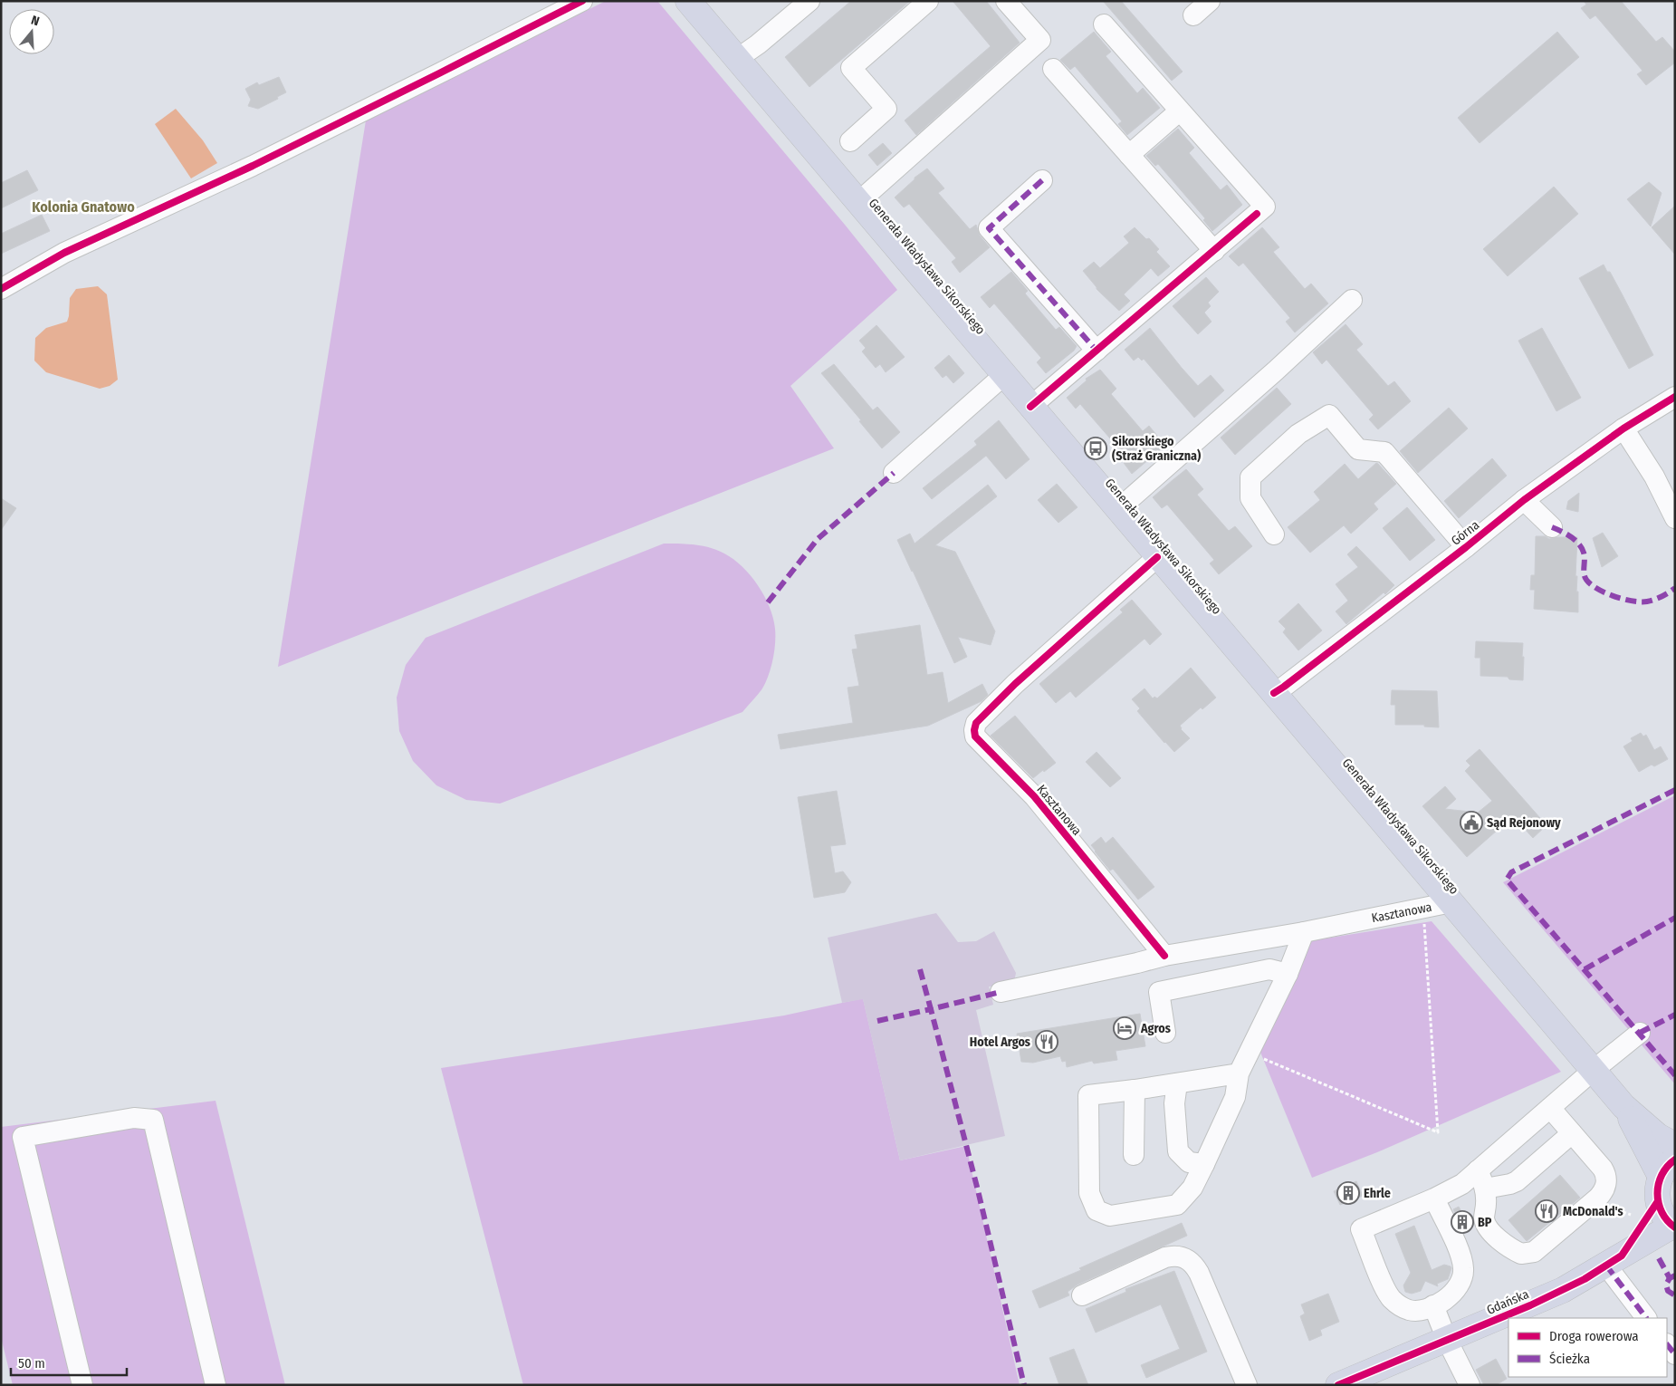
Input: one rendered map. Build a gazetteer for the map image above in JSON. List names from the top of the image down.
{
  "streets": {
    "main road": ["Generała Władysława Sikorskiego", "Gdańska"],
    "street": ["Górna", "Kasztanowa"]
  },
  "crossings": [
    ["Generała Władysława Sikorskiego", "Górna"],
    ["Generała Władysława Sikorskiego", "Kasztanowa"]
  ],
  "districts": ["Kolonia Gnatowo"],
  "places": {
    "bus stop": ["Sikorskiego (Straż Graniczna)"],
    "public building": ["Sąd Rejonowy"],
    "hotel": ["Agros"],
    "restaurant": ["Hotel Argos", "McDonald's"],
    "building": ["Ehrle", "BP"]
  },
  "legend": ["Droga rowerowa", "Ścieżka"],
  "scale_bar": "50 m",
  "north": "top"
}
